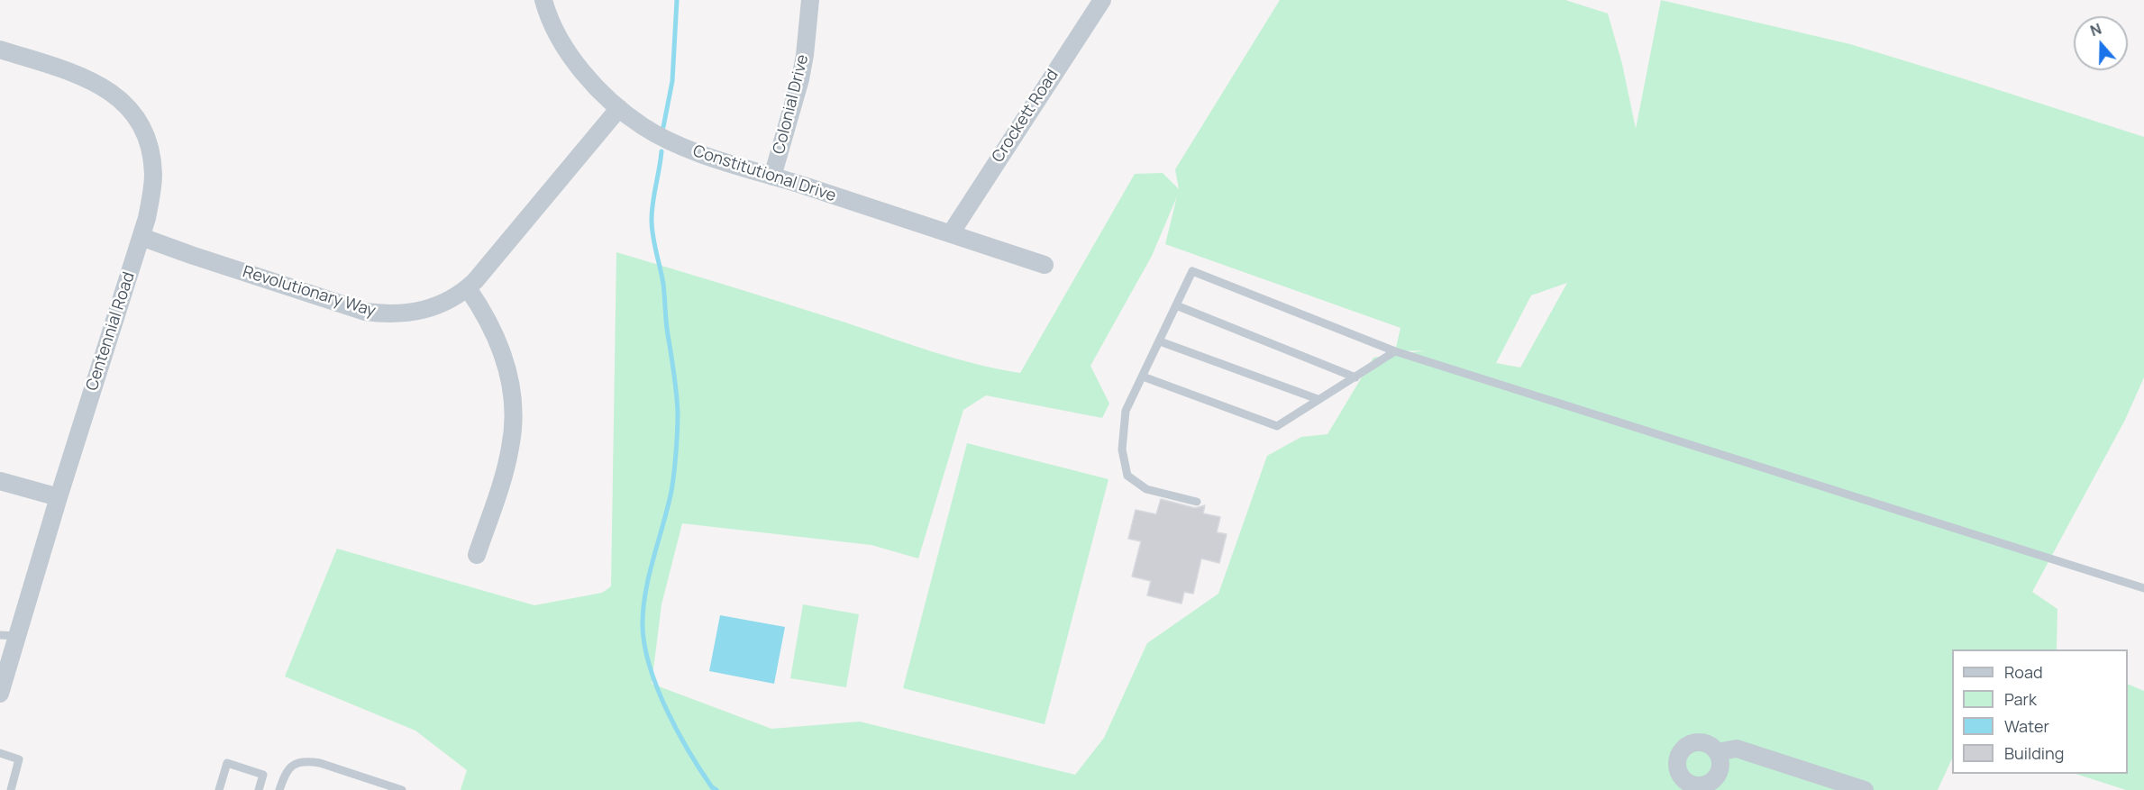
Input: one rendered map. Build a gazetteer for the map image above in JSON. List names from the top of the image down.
{
  "streets": {
    "street": [
      "Colonial Drive",
      "Crockett Road",
      "Constitutional Drive",
      "Revolutionary Way",
      "Centennial Road"
    ]
  },
  "crossings": [
    ["Colonial Drive", "Constitutional Drive"],
    ["Crockett Road", "Constitutional Drive"],
    ["Constitutional Drive", "Revolutionary Way"],
    ["Revolutionary Way", "Centennial Road"]
  ],
  "legend": [
    "Road",
    "Park",
    "Water",
    "Building"
  ],
  "north": "top"
}
